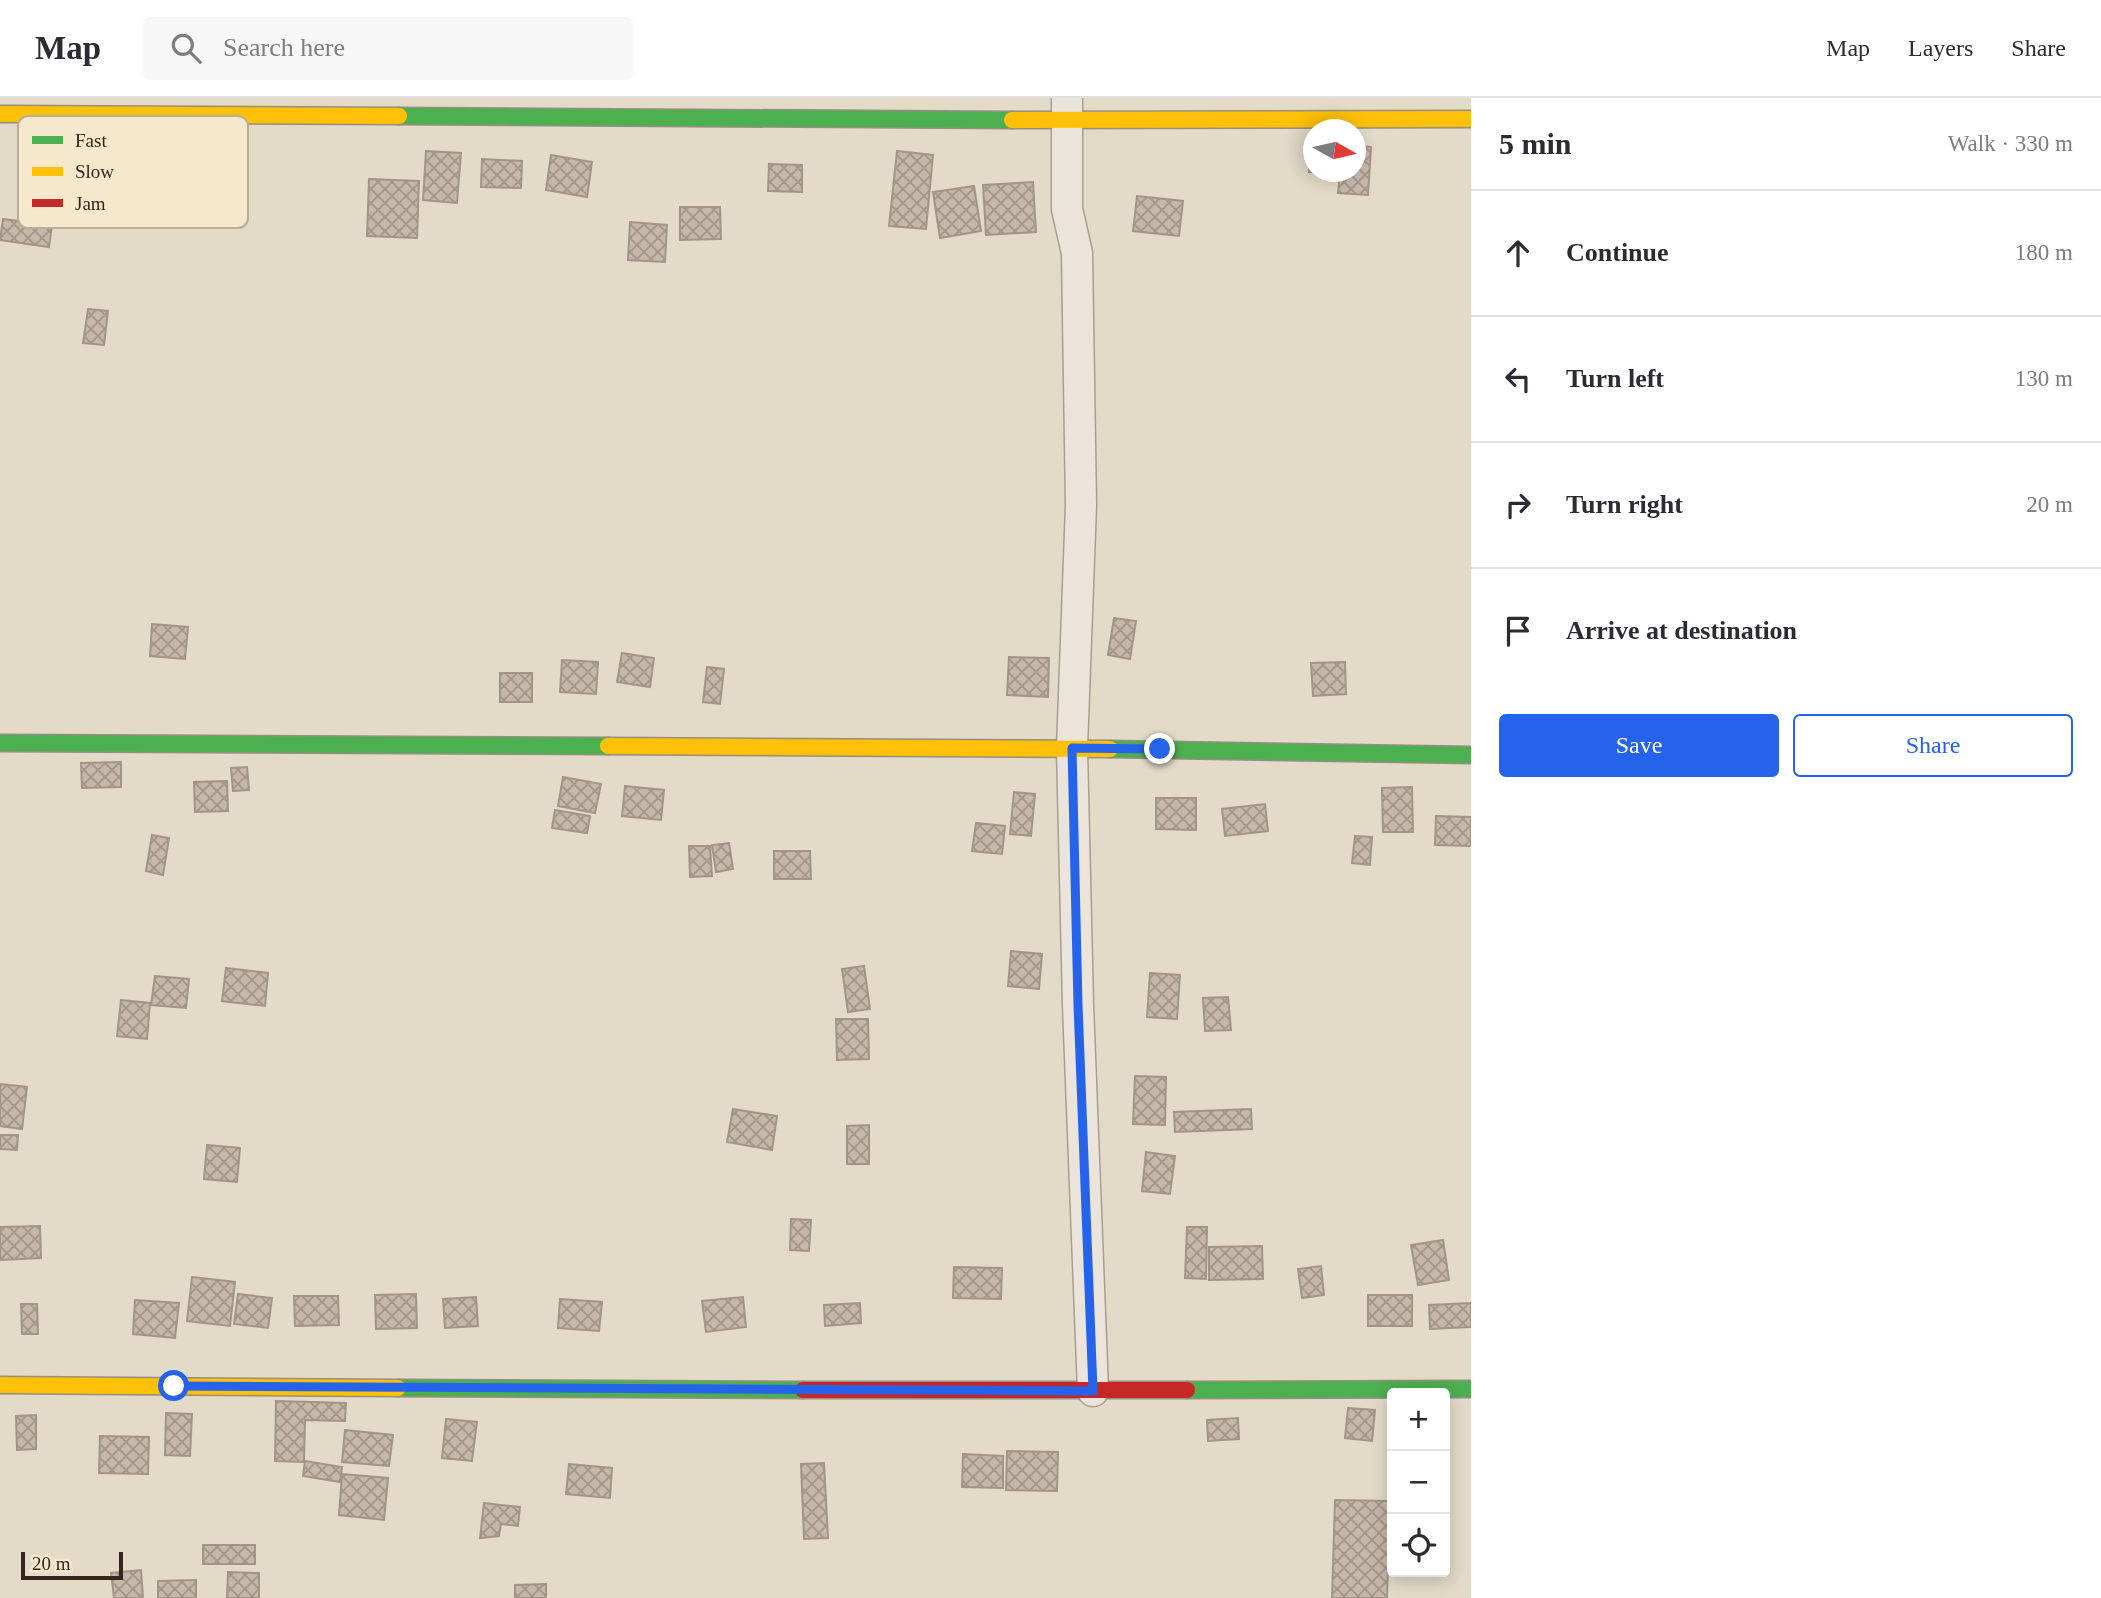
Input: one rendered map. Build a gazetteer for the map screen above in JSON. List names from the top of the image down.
{
  "legend": ["Fast", "Slow", "Jam"],
  "scale_bar": "20 m",
  "north": "right",
  "page": {
    "header": "Map",
    "search": "Search here",
    "nav": ["Map", "Layers", "Share"],
    "heading": ["5 min", "Walk · 330 m"],
    "list": [
      ["Continue", "180 m"],
      ["Turn left", "130 m"],
      ["Turn right", "20 m"],
      "Arrive at destination"
    ],
    "buttons": ["Save", "Share"],
    "map_buttons": ["+", "−"],
    "scale": "20 m"
  }
}
